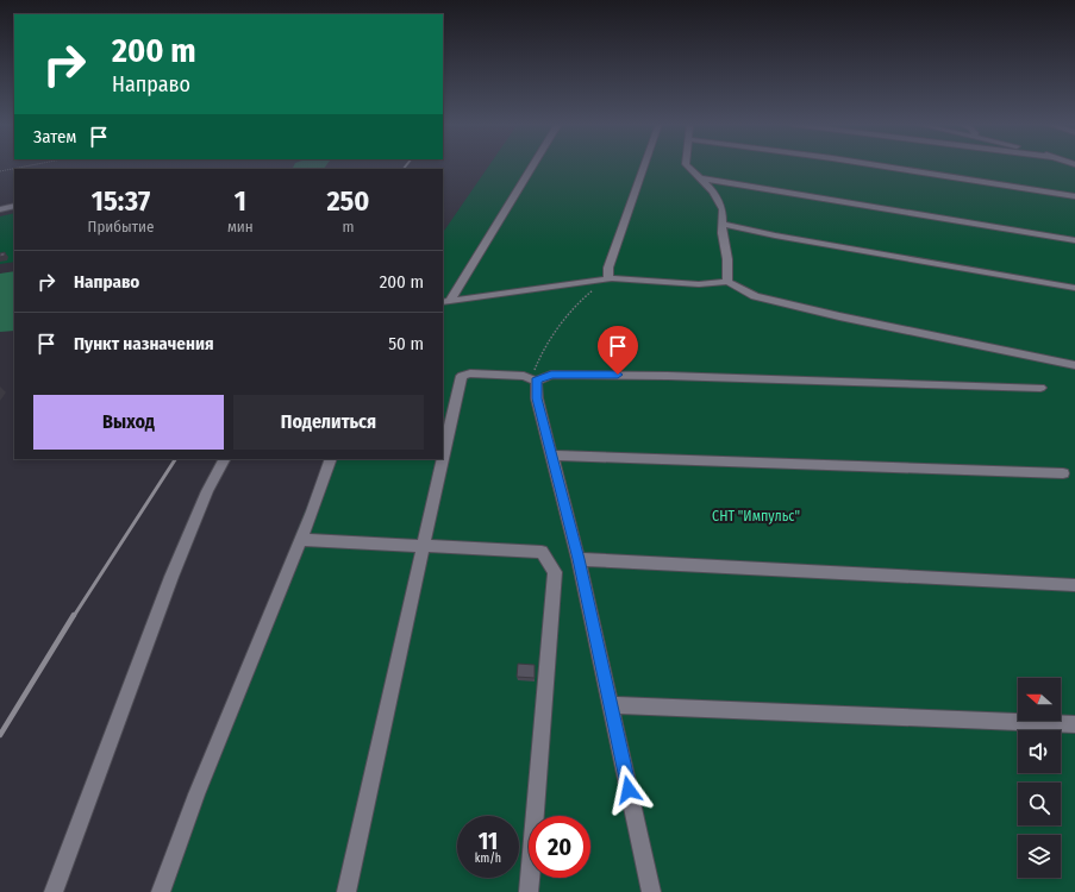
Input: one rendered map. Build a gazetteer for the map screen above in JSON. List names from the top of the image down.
{
  "parks": ["СНТ \"Импульс\""],
  "north": "left",
  "page": {
    "turn": ["200 m", "Направо"],
    "then": "Затем",
    "eta": [
      "15:37",
      "Прибытие",
      "1",
      "мин",
      "250",
      "m"
    ],
    "list": [
      {
        "name": "Направо",
        "value": "200 m"
      },
      {
        "name": "Пункт назначения",
        "value": "50 m"
      }
    ],
    "buttons": ["Выход", "Поделиться"],
    "speed": "11 km/h",
    "limit": "20"
  }
}
